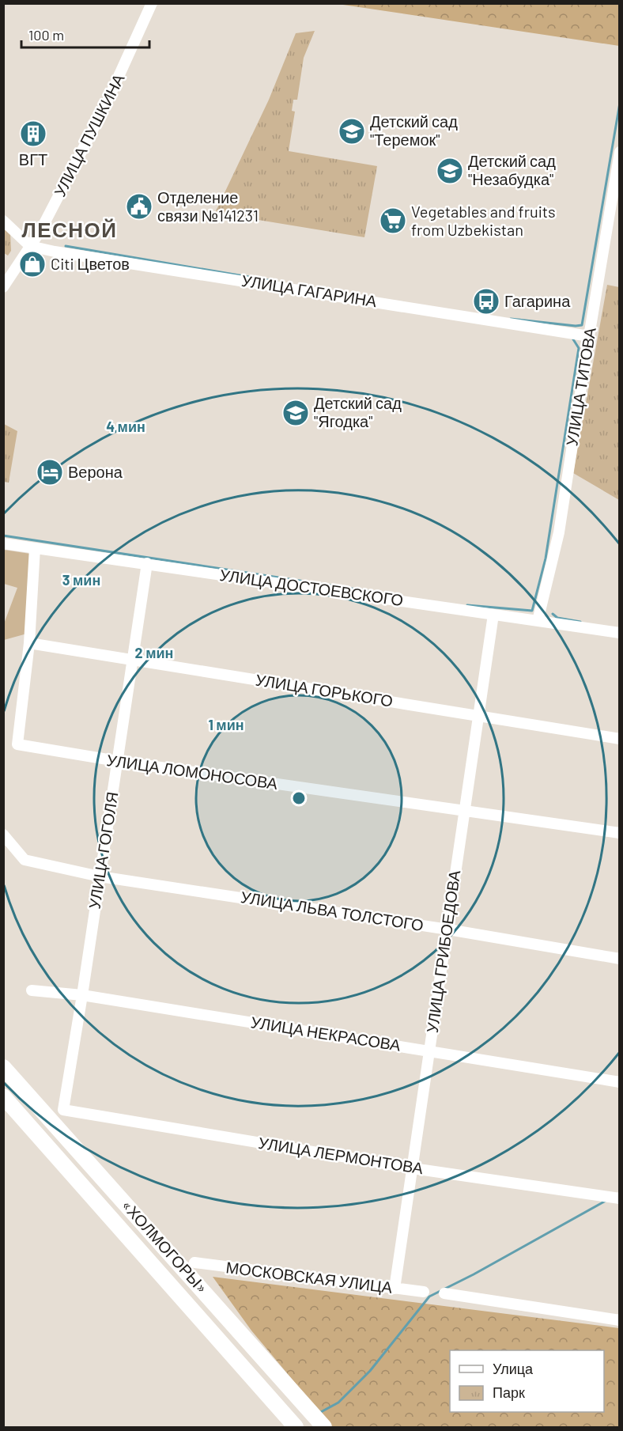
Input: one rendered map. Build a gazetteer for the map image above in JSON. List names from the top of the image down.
{
  "streets": {
    "highway": ["«ХОЛМОГОРЫ»"],
    "street": [
      "УЛИЦА ПУШКИНА",
      "УЛИЦА ГАГАРИНА",
      "УЛИЦА ТИТОВА",
      "УЛИЦА ДОСТОЕВСКОГО",
      "УЛИЦА ГОРЬКОГО",
      "УЛИЦА ЛОМОНОСОВА",
      "УЛИЦА ГОГОЛЯ",
      "УЛИЦА ЛЬВА ТОЛСТОГО",
      "УЛИЦА ГРИБОЕДОВА",
      "УЛИЦА НЕКРАСОВА",
      "УЛИЦА ЛЕРМОНТОВА",
      "МОСКОВСКАЯ УЛИЦА"
    ]
  },
  "crossings": [
    ["УЛИЦА ПУШКИНА", "УЛИЦА ГАГАРИНА"],
    ["УЛИЦА ГАГАРИНА", "УЛИЦА ТИТОВА"],
    ["УЛИЦА ТИТОВА", "УЛИЦА ДОСТОЕВСКОГО"],
    ["УЛИЦА ДОСТОЕВСКОГО", "УЛИЦА ЛОМОНОСОВА"],
    ["УЛИЦА ДОСТОЕВСКОГО", "УЛИЦА ГОГОЛЯ"],
    ["УЛИЦА ДОСТОЕВСКОГО", "УЛИЦА ГРИБОЕДОВА"],
    ["УЛИЦА ГОРЬКОГО", "УЛИЦА ЛОМОНОСОВА"],
    ["УЛИЦА ГОРЬКОГО", "УЛИЦА ГОГОЛЯ"],
    ["УЛИЦА ГОРЬКОГО", "УЛИЦА ГРИБОЕДОВА"],
    ["УЛИЦА ЛОМОНОСОВА", "УЛИЦА ГОГОЛЯ"],
    ["УЛИЦА ЛОМОНОСОВА", "УЛИЦА ГРИБОЕДОВА"],
    ["УЛИЦА ГОГОЛЯ", "УЛИЦА ЛЬВА ТОЛСТОГО"],
    ["УЛИЦА ГОГОЛЯ", "УЛИЦА НЕКРАСОВА"],
    ["УЛИЦА ГОГОЛЯ", "УЛИЦА ЛЕРМОНТОВА"],
    ["УЛИЦА ЛЬВА ТОЛСТОГО", "УЛИЦА ГРИБОЕДОВА"],
    ["УЛИЦА ГРИБОЕДОВА", "УЛИЦА НЕКРАСОВА"],
    ["УЛИЦА ГРИБОЕДОВА", "УЛИЦА ЛЕРМОНТОВА"],
    ["УЛИЦА ГРИБОЕДОВА", "МОСКОВСКАЯ УЛИЦА"]
  ],
  "districts": ["ЛЕСНОЙ"],
  "places": {
    "school or university": ["Детский сад \"Теремок\"", "Детский сад \"Незабудка\"", "Детский сад \"Ягодка\""],
    "building": ["ВГТ"],
    "public building": ["Отделение связи №141231"],
    "supermarket": ["Vegetables and fruits from Uzbekistan"],
    "shop": ["Citi Цветов"],
    "bus stop": ["Гагарина"],
    "hotel": ["Верона"]
  },
  "legend": ["Улица", "Парк"],
  "scale_bar": "100 m",
  "rings": [
    "4 мин",
    "3 мин",
    "2 мин",
    "1 мин"
  ]
}
